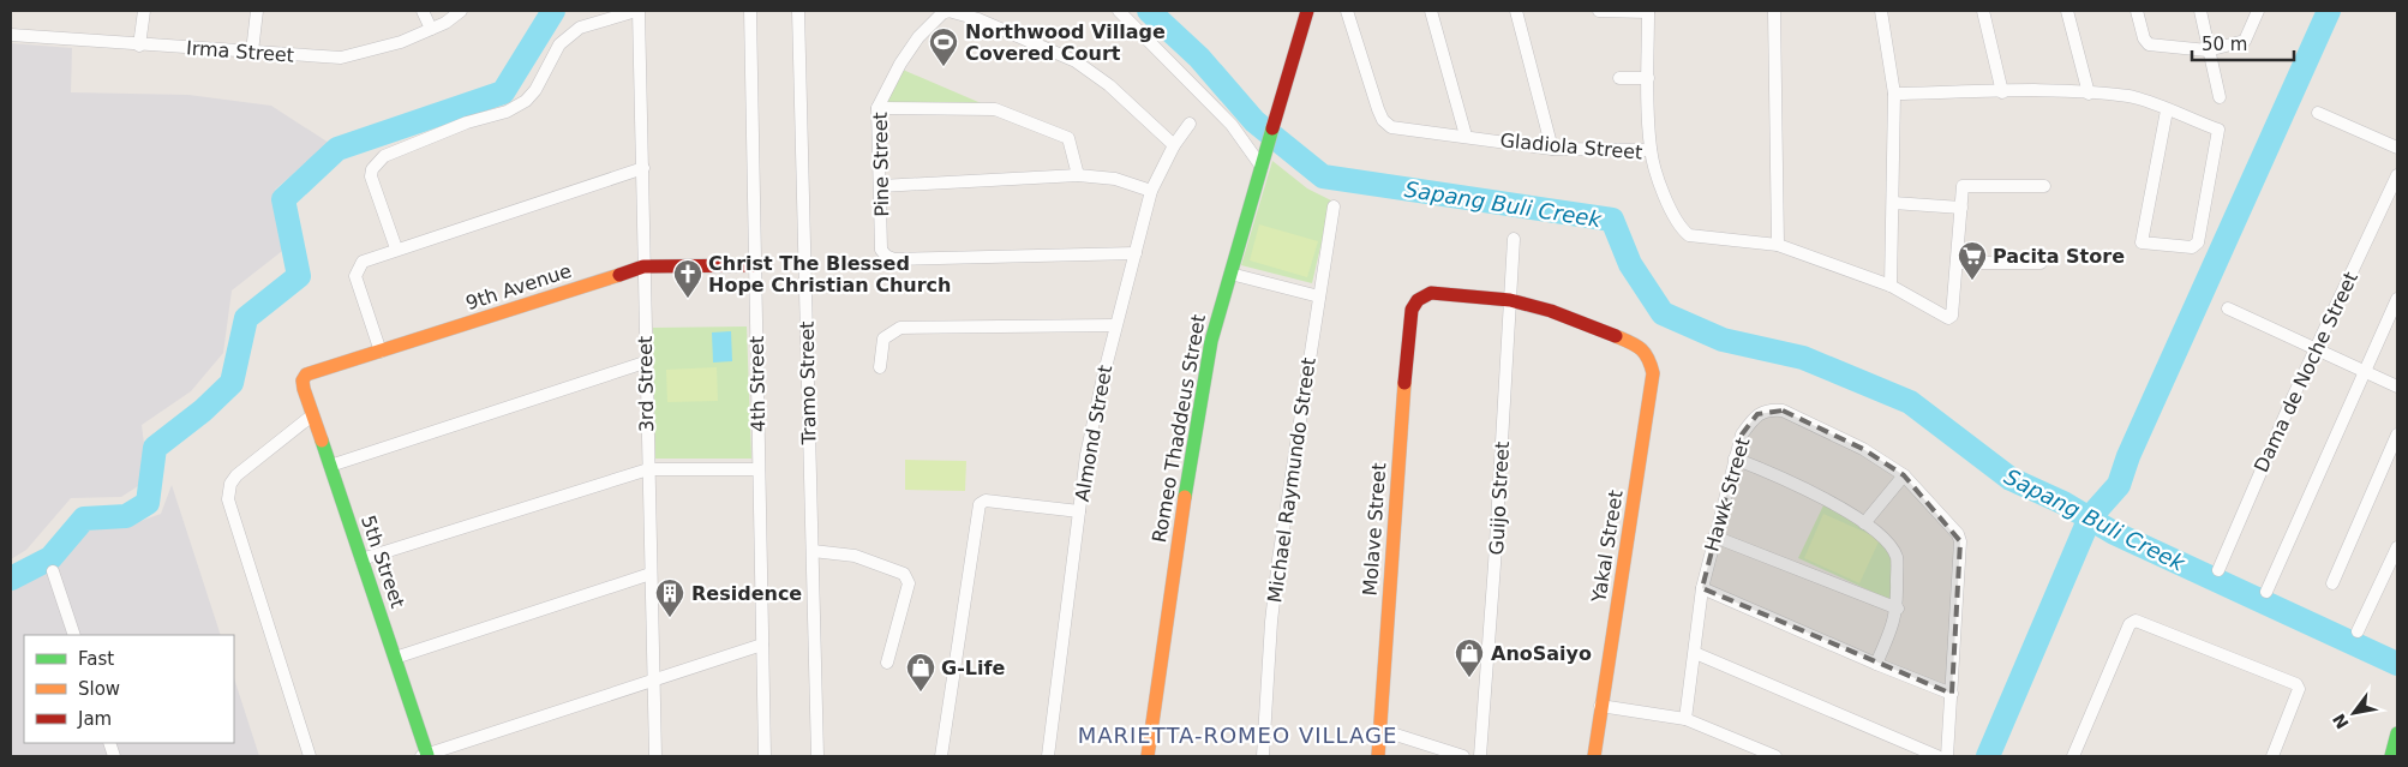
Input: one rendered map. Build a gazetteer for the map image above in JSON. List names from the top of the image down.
{
  "streets": {
    "street": [
      "Irma Street",
      "Gladiola Street",
      "Pine Street",
      "9th Avenue",
      "Dama de Noche Street",
      "Tramo Street",
      "3rd Street",
      "4th Street",
      "Romeo Thaddeus Street",
      "Almond Street",
      "Michael Raymundo Street",
      "Hawk Street",
      "Guijo Street",
      "Molave Street",
      "Yakal Street",
      "5th Street"
    ]
  },
  "crossings": [
    ["Pine Street", "Almond Street"],
    ["9th Avenue", "3rd Street"],
    ["9th Avenue", "4th Street"],
    ["9th Avenue", "5th Street"],
    ["Guijo Street", "Molave Street"],
    ["Guijo Street", "Yakal Street"],
    ["Molave Street", "Yakal Street"]
  ],
  "districts": ["MARIETTA-ROMEO VILLAGE"],
  "water": ["Sapang Buli Creek"],
  "places": {
    "sports": ["Northwood Village Covered Court"],
    "supermarket": ["Pacita Store"],
    "church": ["Christ The Blessed Hope Christian Church"],
    "building": ["Residence"],
    "shop": ["AnoSaiyo", "G-Life"]
  },
  "legend": ["Fast", "Slow", "Jam"],
  "scale_bar": "50 m",
  "north": "bottom left"
}
